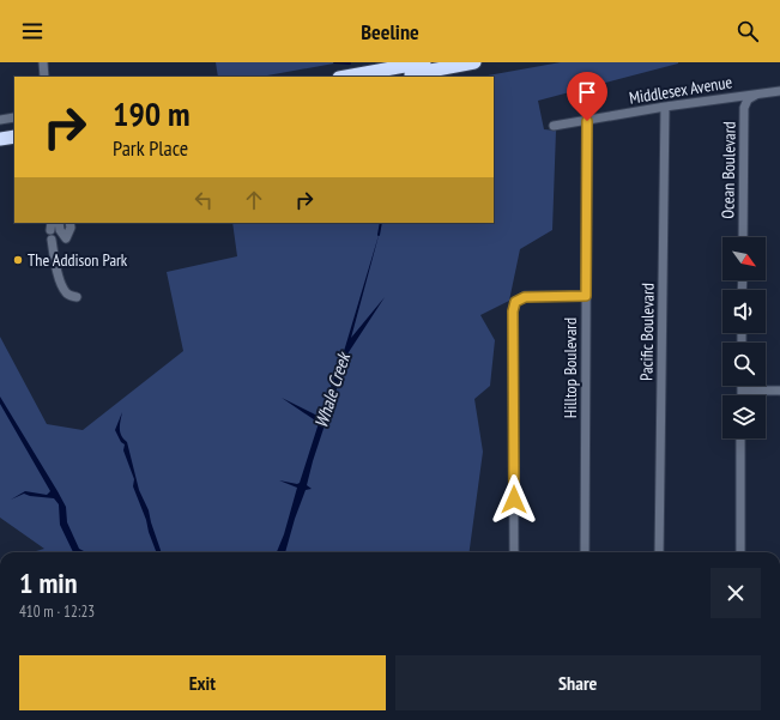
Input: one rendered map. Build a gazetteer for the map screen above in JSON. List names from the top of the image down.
{
  "streets": {
    "street": [
      "Middlesex Avenue",
      "Ocean Boulevard",
      "Pacific Boulevard",
      "Hilltop Boulevard"
    ]
  },
  "crossings": [
    ["Middlesex Avenue", "Ocean Boulevard"],
    ["Middlesex Avenue", "Pacific Boulevard"],
    ["Middlesex Avenue", "Hilltop Boulevard"]
  ],
  "water": ["Whale Creek"],
  "places": ["The Addison Park"],
  "north": "bottom right",
  "page": {
    "header": "Beeline",
    "turn": ["190 m", "Park Place"],
    "heading": ["1 min", "410 m · 12:23"],
    "buttons": ["Exit", "Share"]
  }
}
